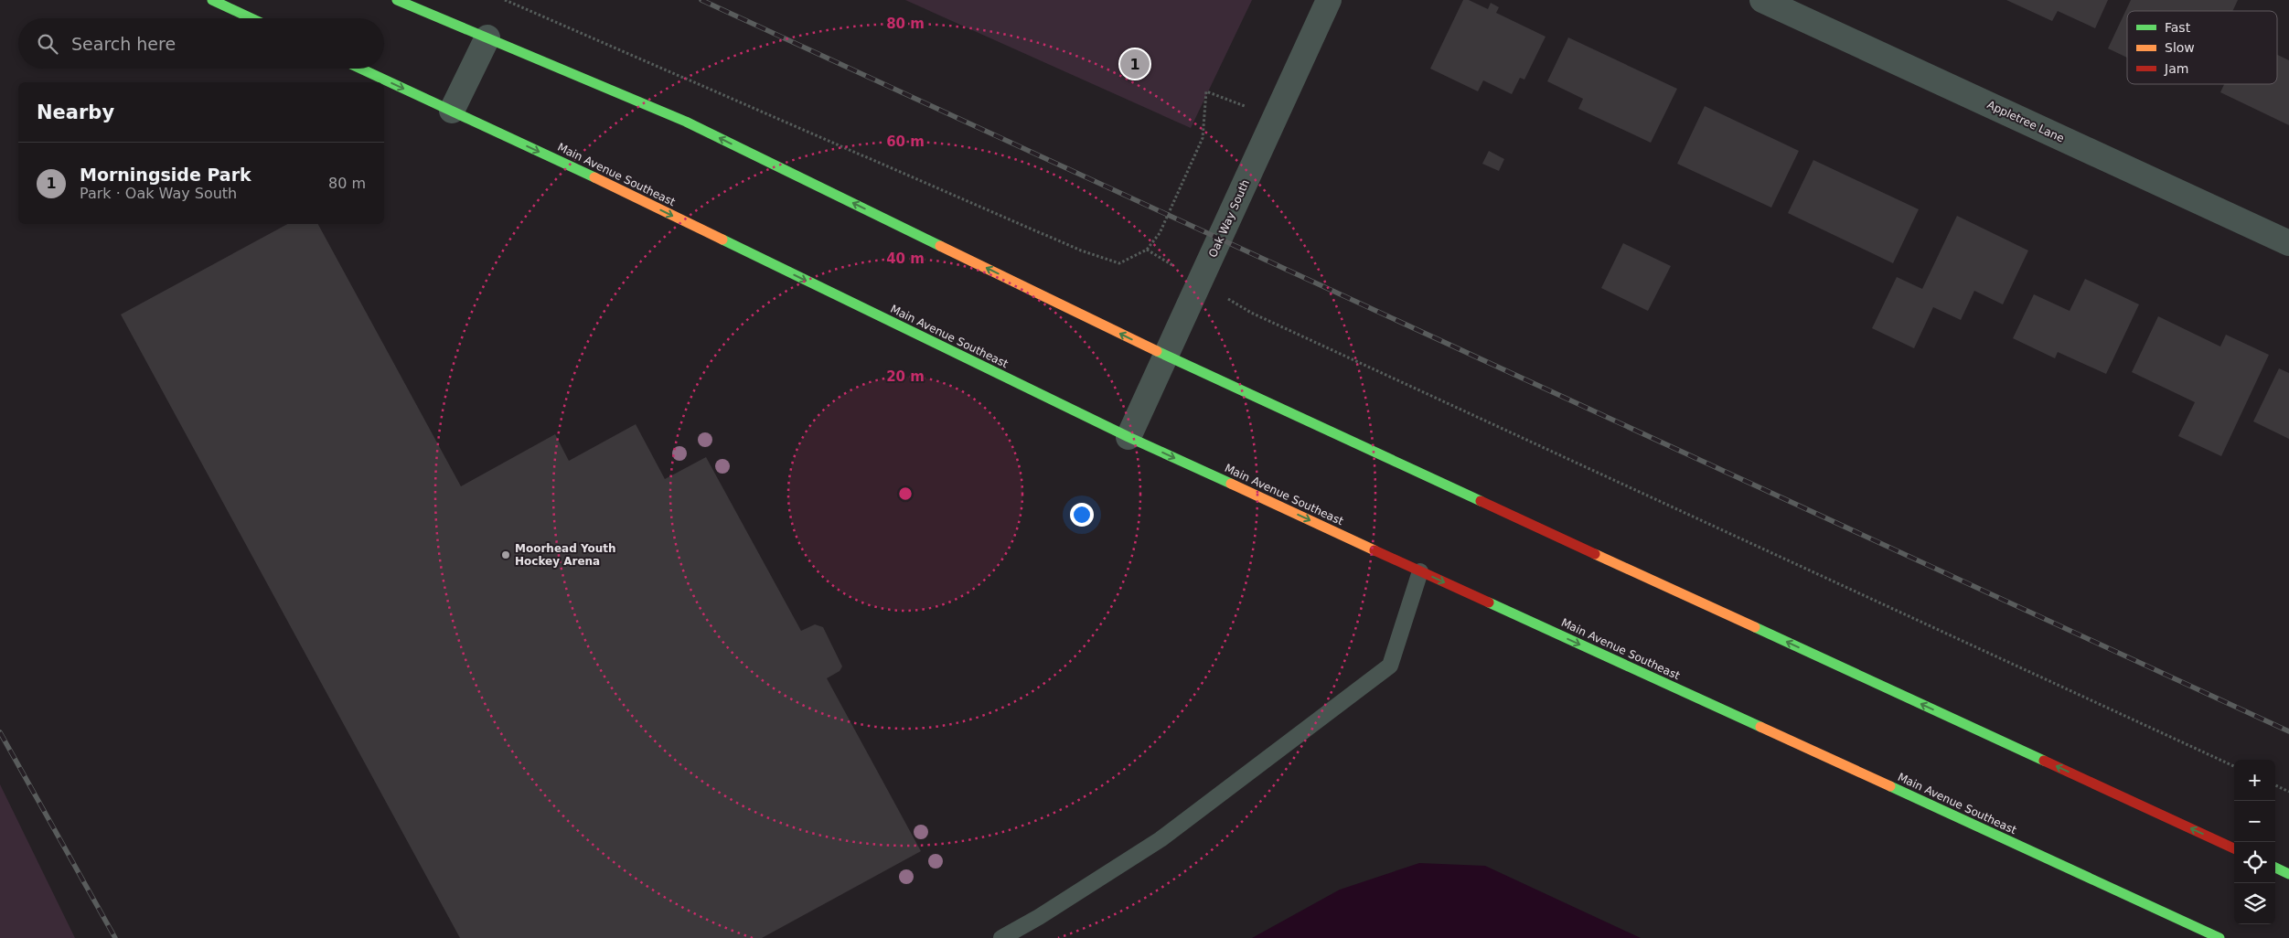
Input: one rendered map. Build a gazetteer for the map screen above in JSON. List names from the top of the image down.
{
  "streets": {
    "main road": ["Main Avenue Southeast"],
    "street": ["Appletree Lane", "Oak Way South"]
  },
  "crossings": [
    ["Main Avenue Southeast", "Oak Way South"]
  ],
  "places": ["Moorhead Youth Hockey Arena"],
  "legend": ["Fast", "Slow", "Jam"],
  "page": {
    "search": "Search here",
    "pins": "1",
    "heading": "Nearby",
    "list": [
      {
        "mark": "1",
        "name": "Morningside Park",
        "note": "Park · Oak Way South",
        "value": "80 m"
      }
    ],
    "map_buttons": ["+", "−"]
  },
  "rings": [
    "80 m",
    "60 m",
    "40 m",
    "20 m"
  ]
}
